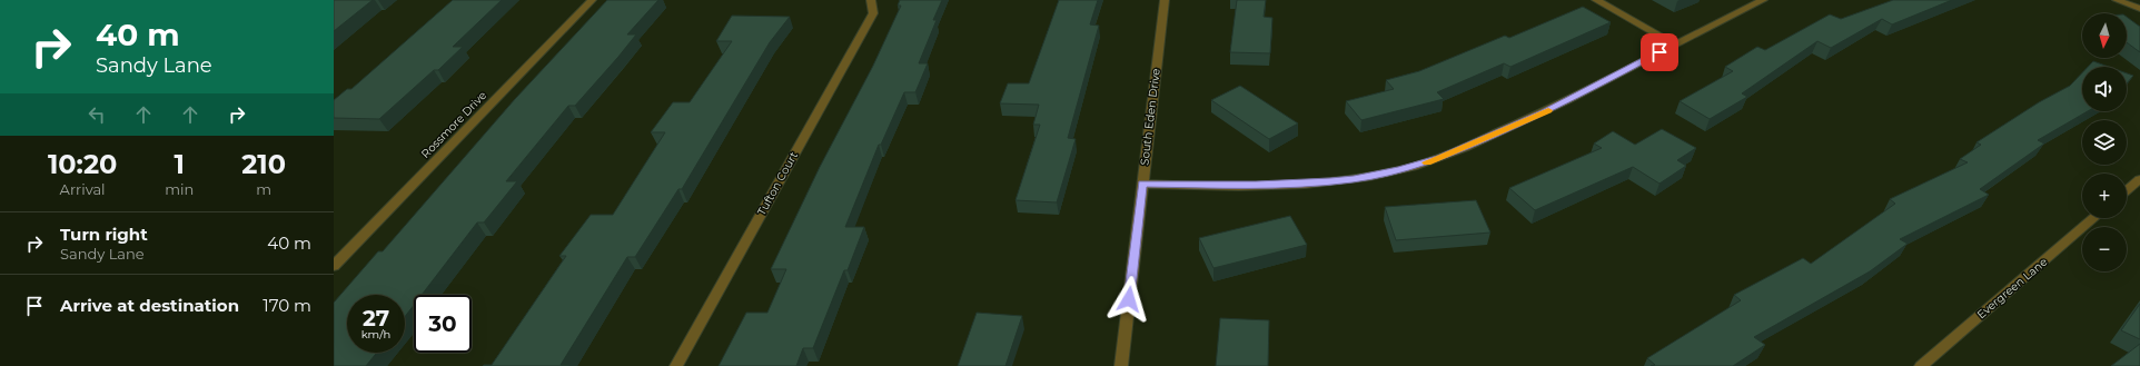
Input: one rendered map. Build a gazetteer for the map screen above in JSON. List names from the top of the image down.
{
  "streets": {
    "street": [
      "South Eden Drive",
      "Rossmore Drive",
      "Tufton Court",
      "Evergreen Lane"
    ]
  },
  "north": "bottom",
  "page": {
    "turn": ["40 m", "Sandy Lane"],
    "map_buttons": ["+", "−"],
    "eta": [
      "10:20",
      "Arrival",
      "1",
      "min",
      "210",
      "m"
    ],
    "list": [
      {
        "name": "Turn right",
        "note": "Sandy Lane",
        "value": "40 m"
      },
      {
        "name": "Arrive at destination",
        "value": "170 m"
      }
    ],
    "speed": "27 km/h",
    "limit": "30"
  }
}
